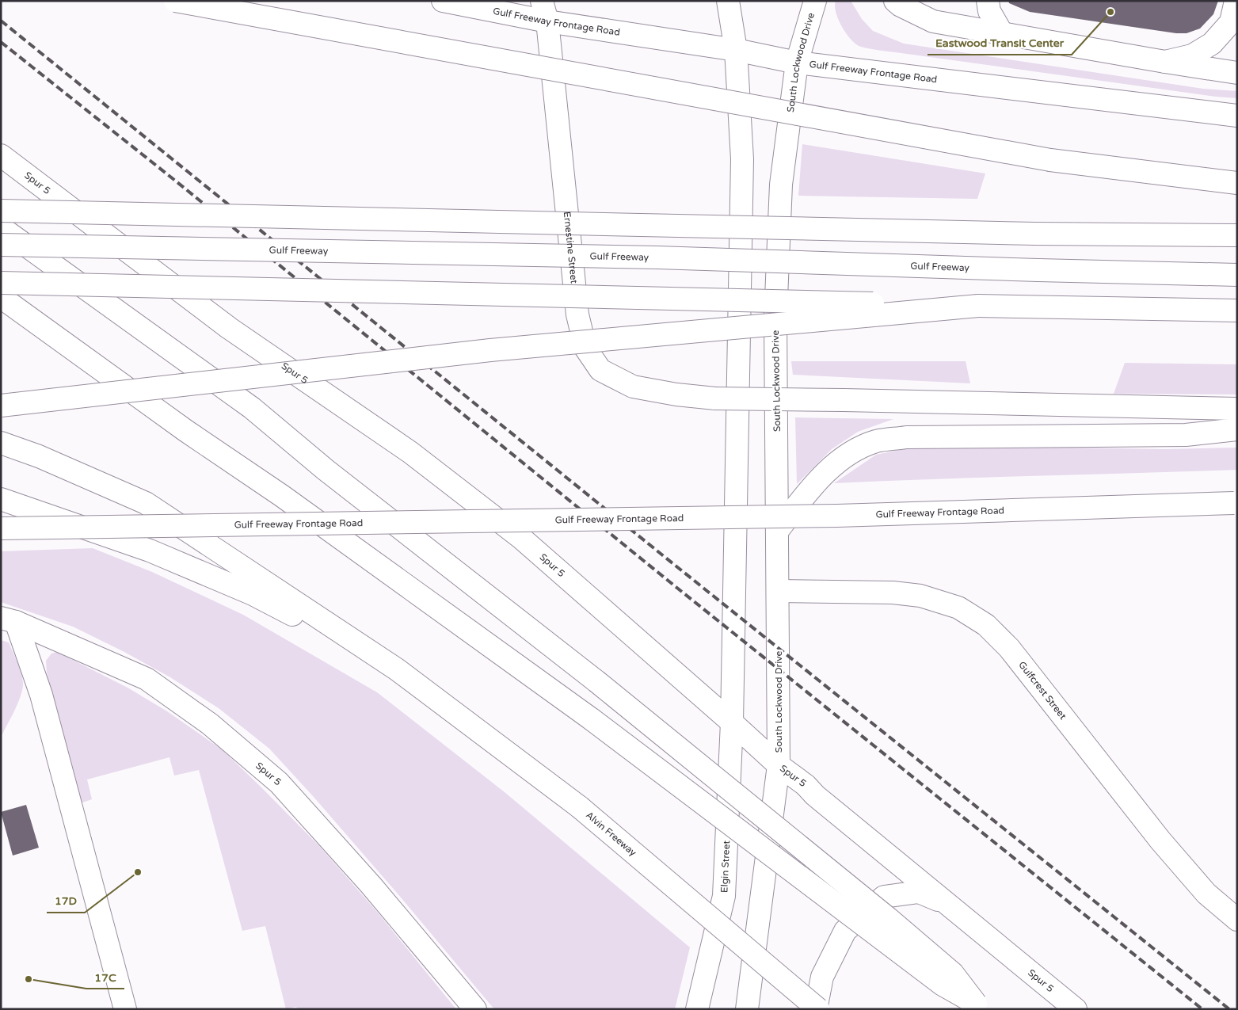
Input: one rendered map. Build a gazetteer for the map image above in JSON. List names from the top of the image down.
{
  "streets": {
    "main road": [
      "Gulf Freeway Frontage Road",
      "South Lockwood Drive",
      "Spur 5",
      "Ernestine Street",
      "Gulf Freeway",
      "Gulfcrest Street",
      "Alvin Freeway",
      "Elgin Street"
    ]
  },
  "crossings": [
    ["Gulf Freeway Frontage Road", "South Lockwood Drive"],
    ["Gulf Freeway Frontage Road", "Ernestine Street"],
    ["South Lockwood Drive", "Spur 5"],
    ["South Lockwood Drive", "Gulfcrest Street"],
    ["Spur 5", "Elgin Street"]
  ],
  "places": ["Eastwood Transit Center", "17D", "17C"]
}
